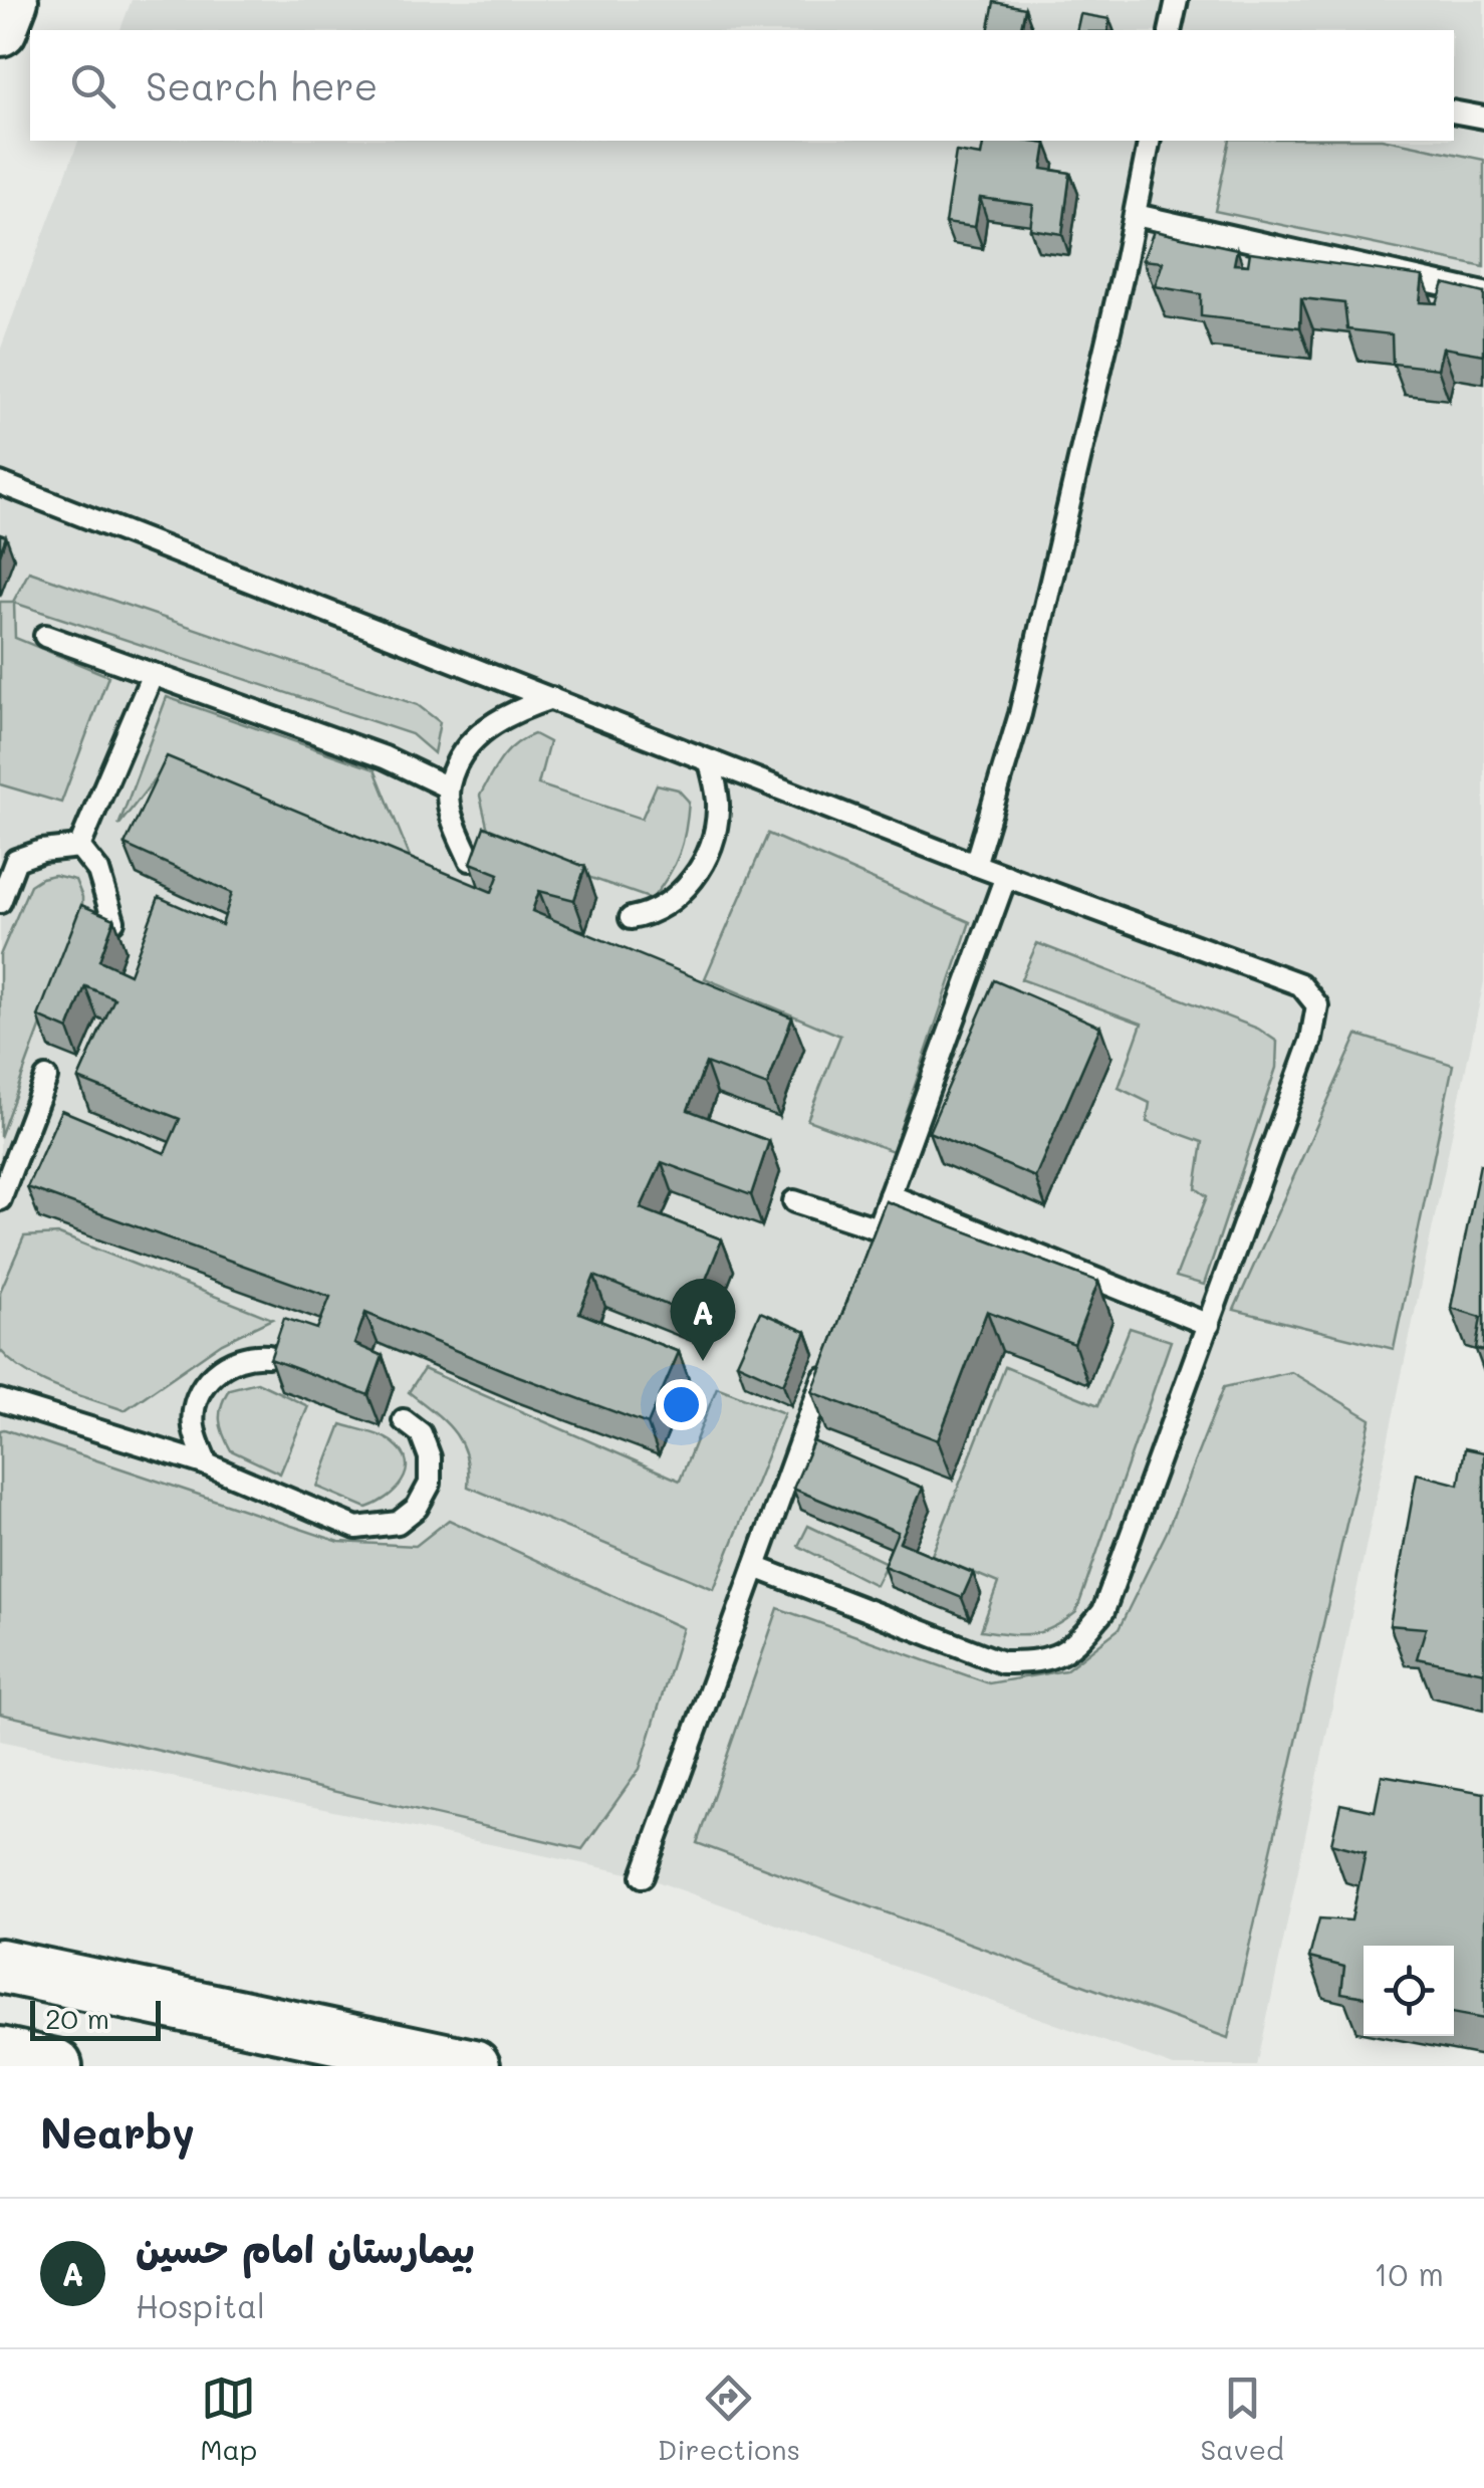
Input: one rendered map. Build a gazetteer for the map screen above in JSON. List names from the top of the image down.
{
  "scale_bar": "20 m",
  "page": {
    "search": "Search here",
    "pins": "A",
    "scale": "20 m",
    "heading": "Nearby",
    "list": [
      {
        "mark": "A",
        "name": "بیمارستان امام حسین",
        "note": "Hospital",
        "value": "10 m"
      }
    ],
    "nav": ["Map", "Directions", "Saved"]
  }
}
